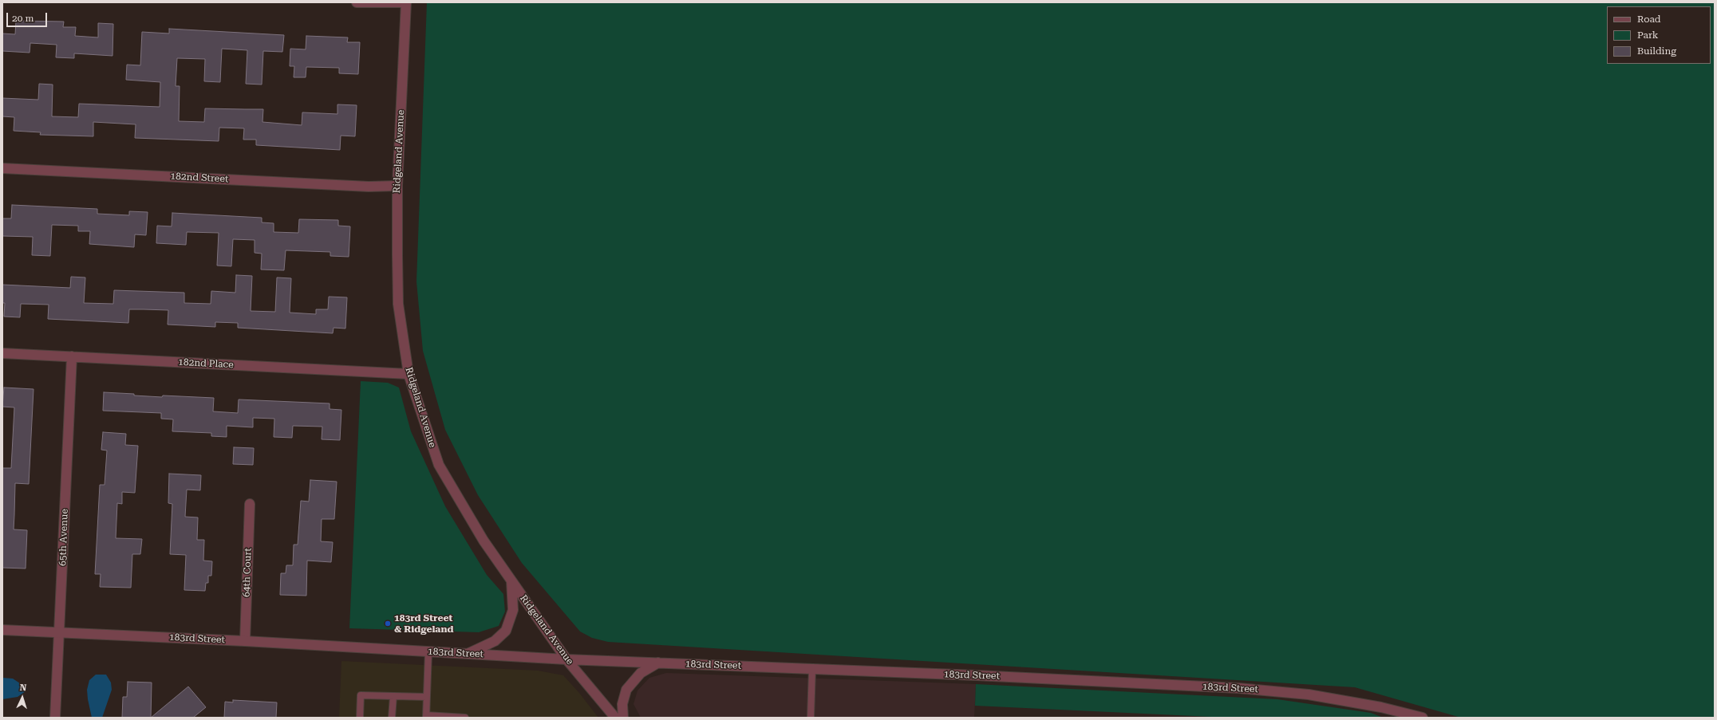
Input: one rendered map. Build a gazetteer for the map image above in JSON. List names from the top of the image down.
{
  "streets": {
    "street": [
      "Ridgeland Avenue",
      "182nd Street",
      "182nd Place",
      "65th Avenue",
      "64th Court",
      "183rd Street"
    ]
  },
  "crossings": [
    ["Ridgeland Avenue", "182nd Street"],
    ["Ridgeland Avenue", "182nd Place"],
    ["Ridgeland Avenue", "183rd Street"],
    ["182nd Place", "65th Avenue"],
    ["65th Avenue", "183rd Street"],
    ["64th Court", "183rd Street"]
  ],
  "places": ["183rd Street & Ridgeland"],
  "legend": ["Road", "Park", "Building"],
  "scale_bar": "20 m",
  "north": "top"
}
